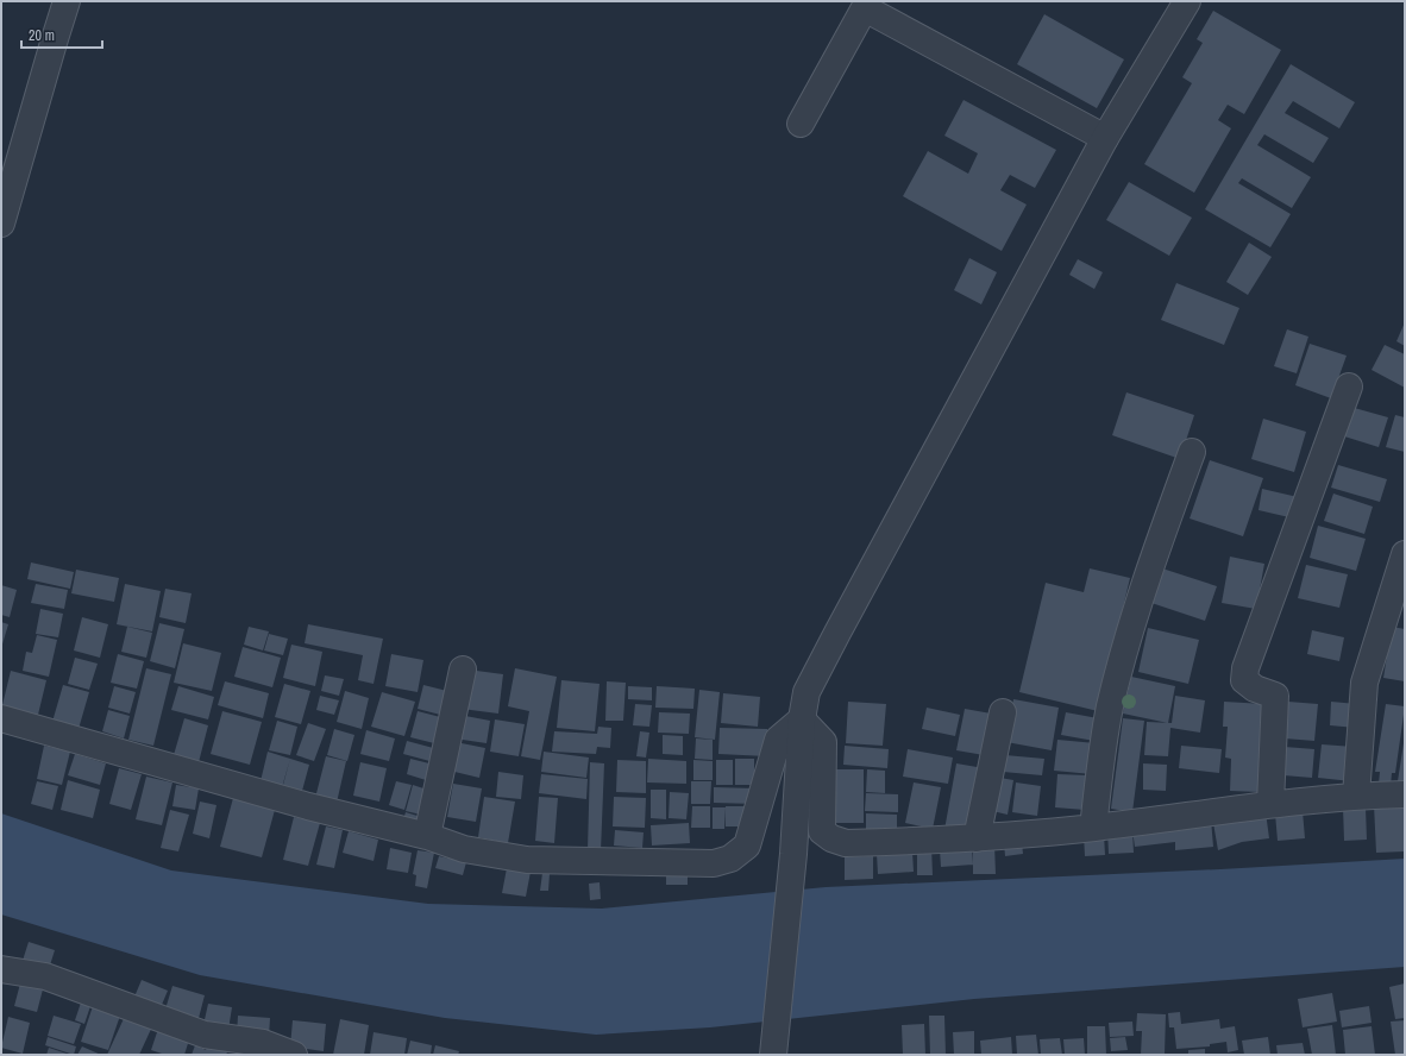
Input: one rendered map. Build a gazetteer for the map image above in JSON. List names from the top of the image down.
{
  "scale_bar": "20 m"
}
